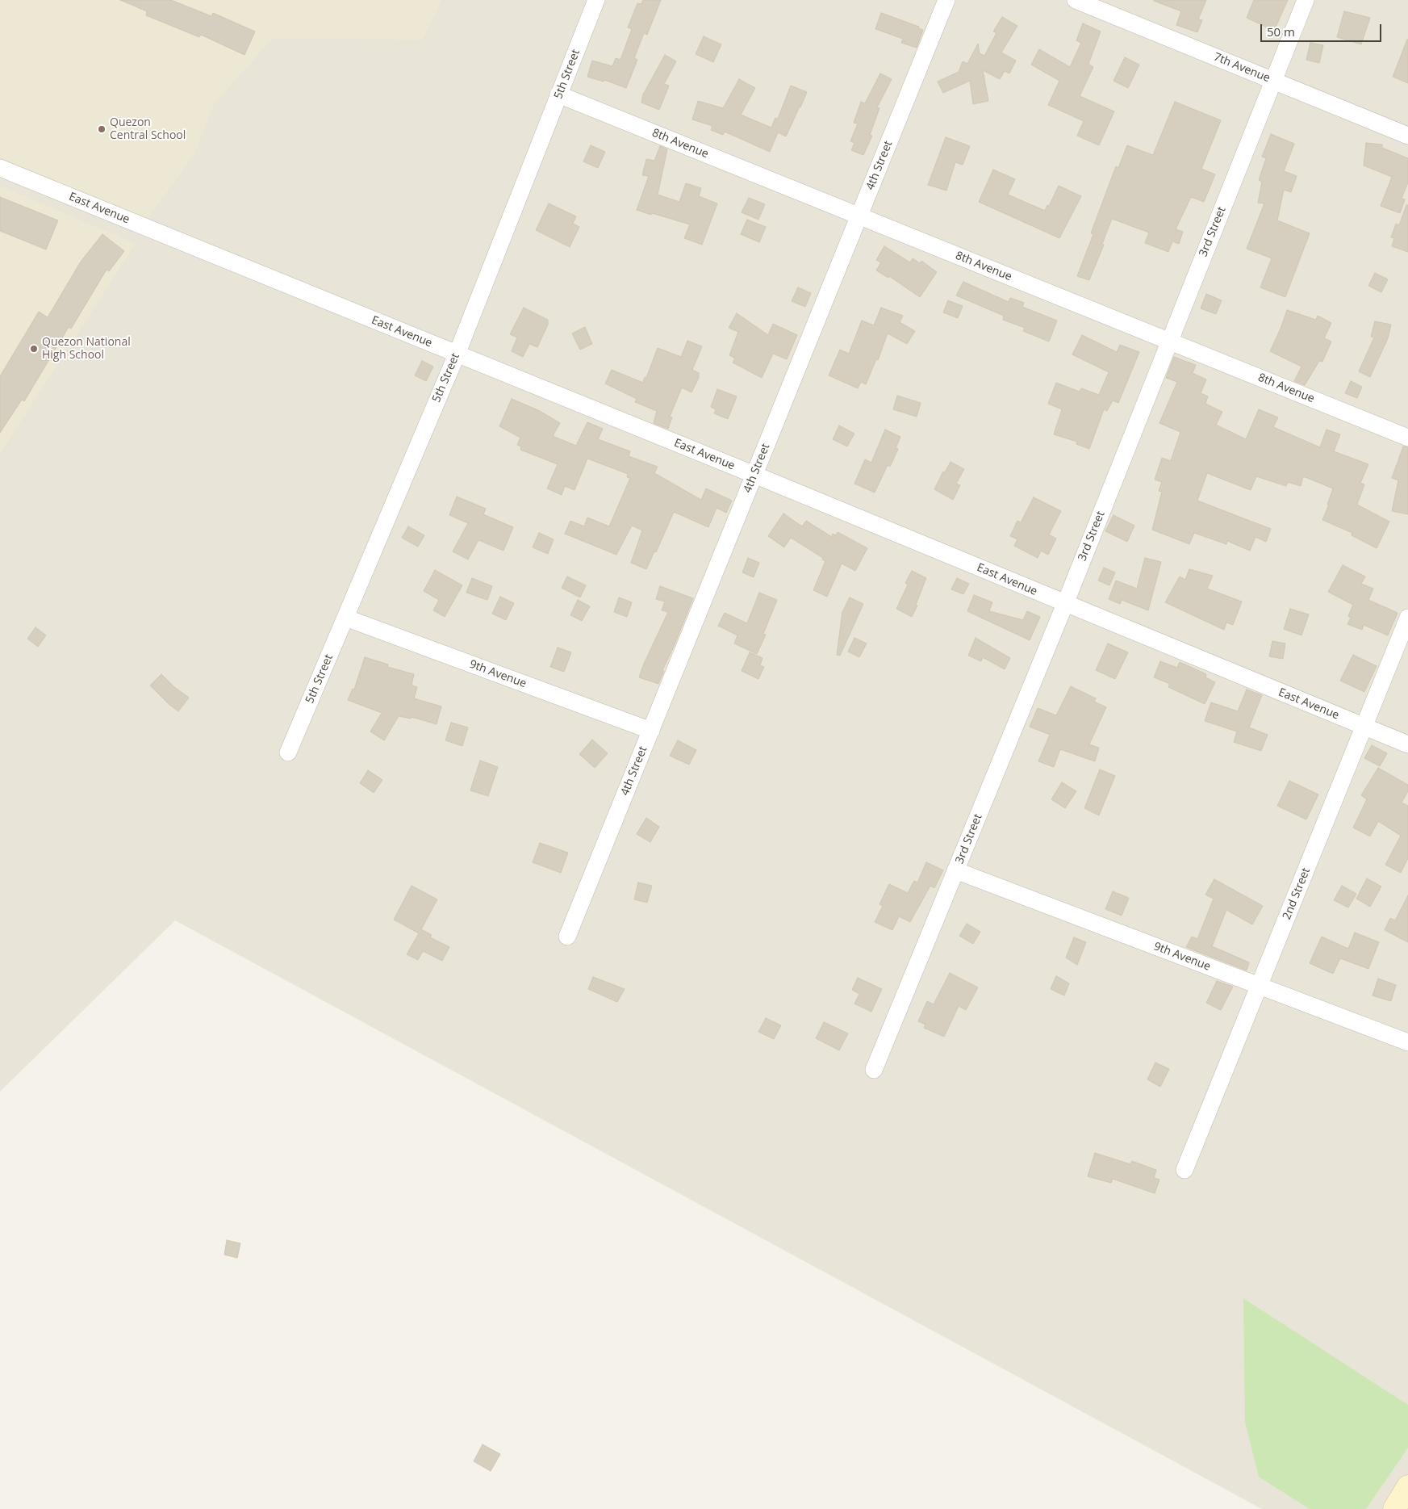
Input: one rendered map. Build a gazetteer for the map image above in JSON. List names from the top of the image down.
{
  "streets": {
    "street": [
      "7th Avenue",
      "5th Street",
      "8th Avenue",
      "4th Street",
      "East Avenue",
      "3rd Street",
      "9th Avenue",
      "2nd Street"
    ]
  },
  "crossings": [
    ["7th Avenue", "3rd Street"],
    ["5th Street", "8th Avenue"],
    ["5th Street", "East Avenue"],
    ["5th Street", "9th Avenue"],
    ["8th Avenue", "4th Street"],
    ["8th Avenue", "3rd Street"],
    ["4th Street", "East Avenue"],
    ["4th Street", "9th Avenue"],
    ["East Avenue", "3rd Street"],
    ["East Avenue", "2nd Street"],
    ["3rd Street", "9th Avenue"],
    ["9th Avenue", "2nd Street"]
  ],
  "places": ["Quezon Central School", "Quezon National High School"],
  "scale_bar": "50 m"
}
